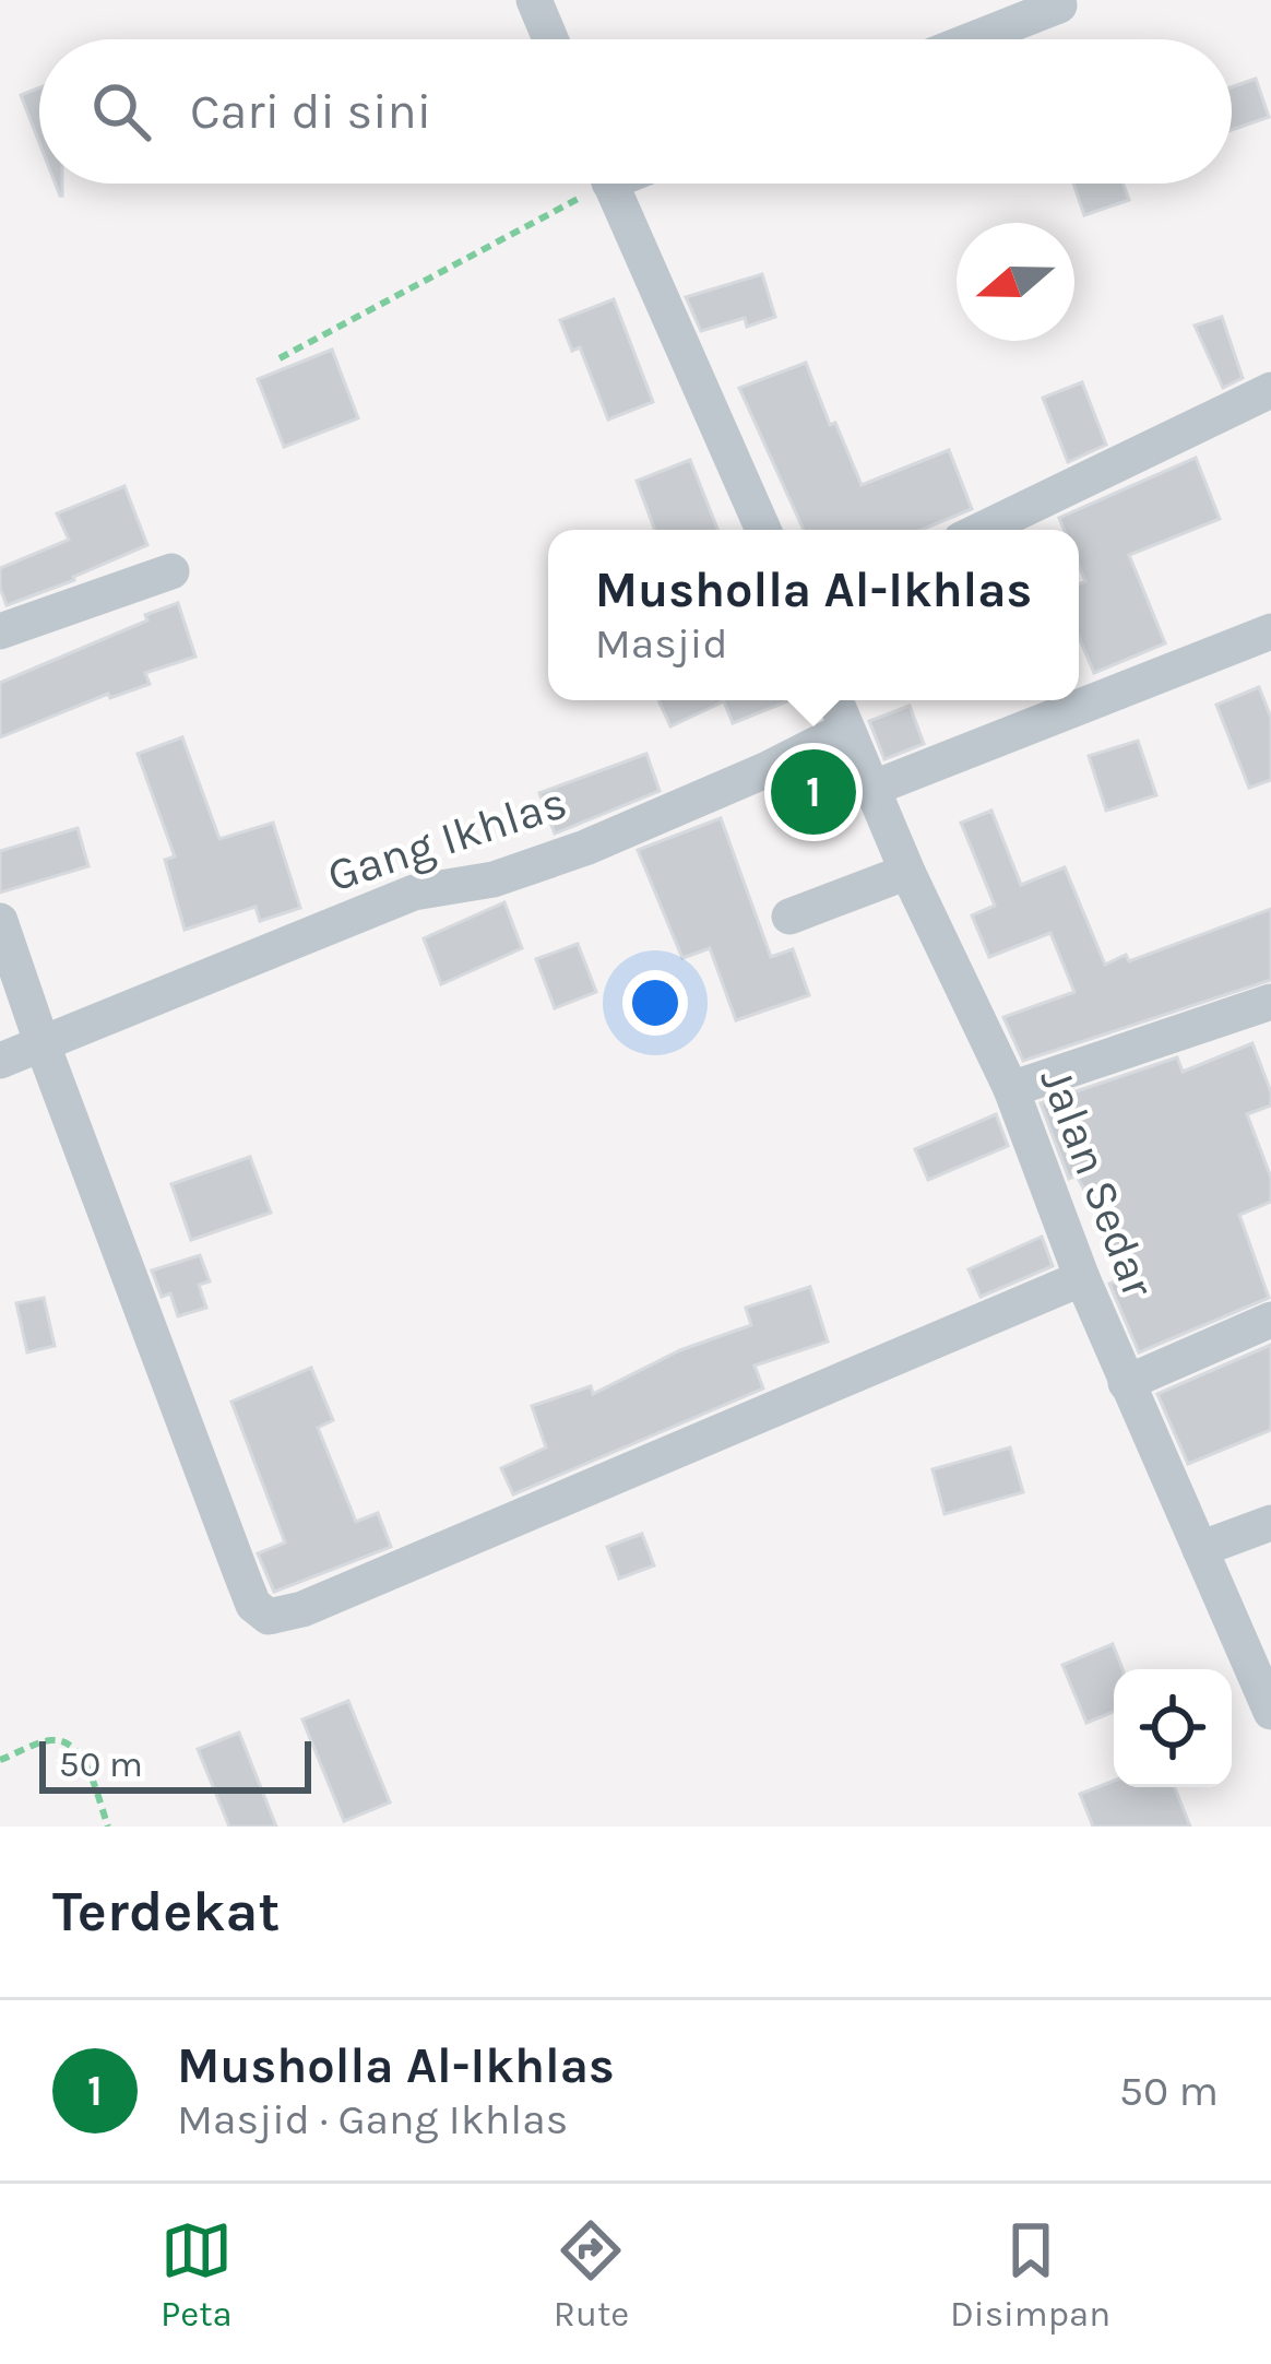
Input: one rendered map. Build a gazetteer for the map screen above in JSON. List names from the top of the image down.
{
  "streets": {
    "street": ["Gang Ikhlas", "Jalan Sedar"]
  },
  "crossings": [
    ["Gang Ikhlas", "Jalan Sedar"]
  ],
  "scale_bar": "50 m",
  "north": "left",
  "page": {
    "search": "Cari di sini",
    "popup": ["Musholla Al-Ikhlas", "Masjid"],
    "pins": "1",
    "scale": "50 m",
    "heading": "Terdekat",
    "list": [
      {
        "mark": "1",
        "name": "Musholla Al-Ikhlas",
        "note": "Masjid · Gang Ikhlas",
        "value": "50 m"
      }
    ],
    "nav": ["Peta", "Rute", "Disimpan"]
  }
}
